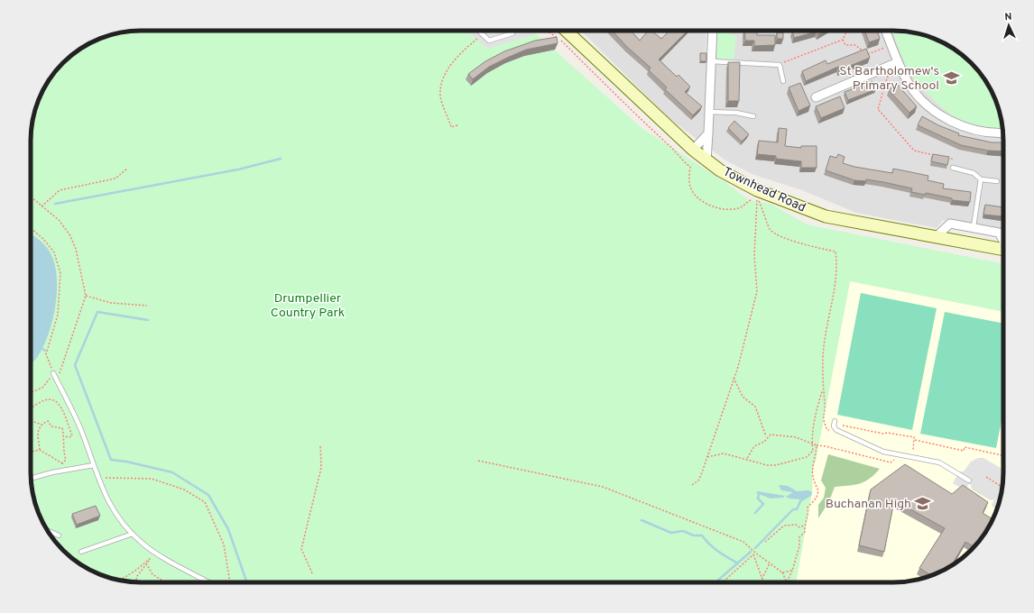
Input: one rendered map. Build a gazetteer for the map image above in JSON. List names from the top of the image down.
{
  "streets": {
    "street": ["Townhead Road"]
  },
  "parks": ["Drumpellier Country Park"],
  "places": {
    "school or university": ["St Bartholomew's Primary School", "Buchanan High"]
  },
  "north": "top"
}
